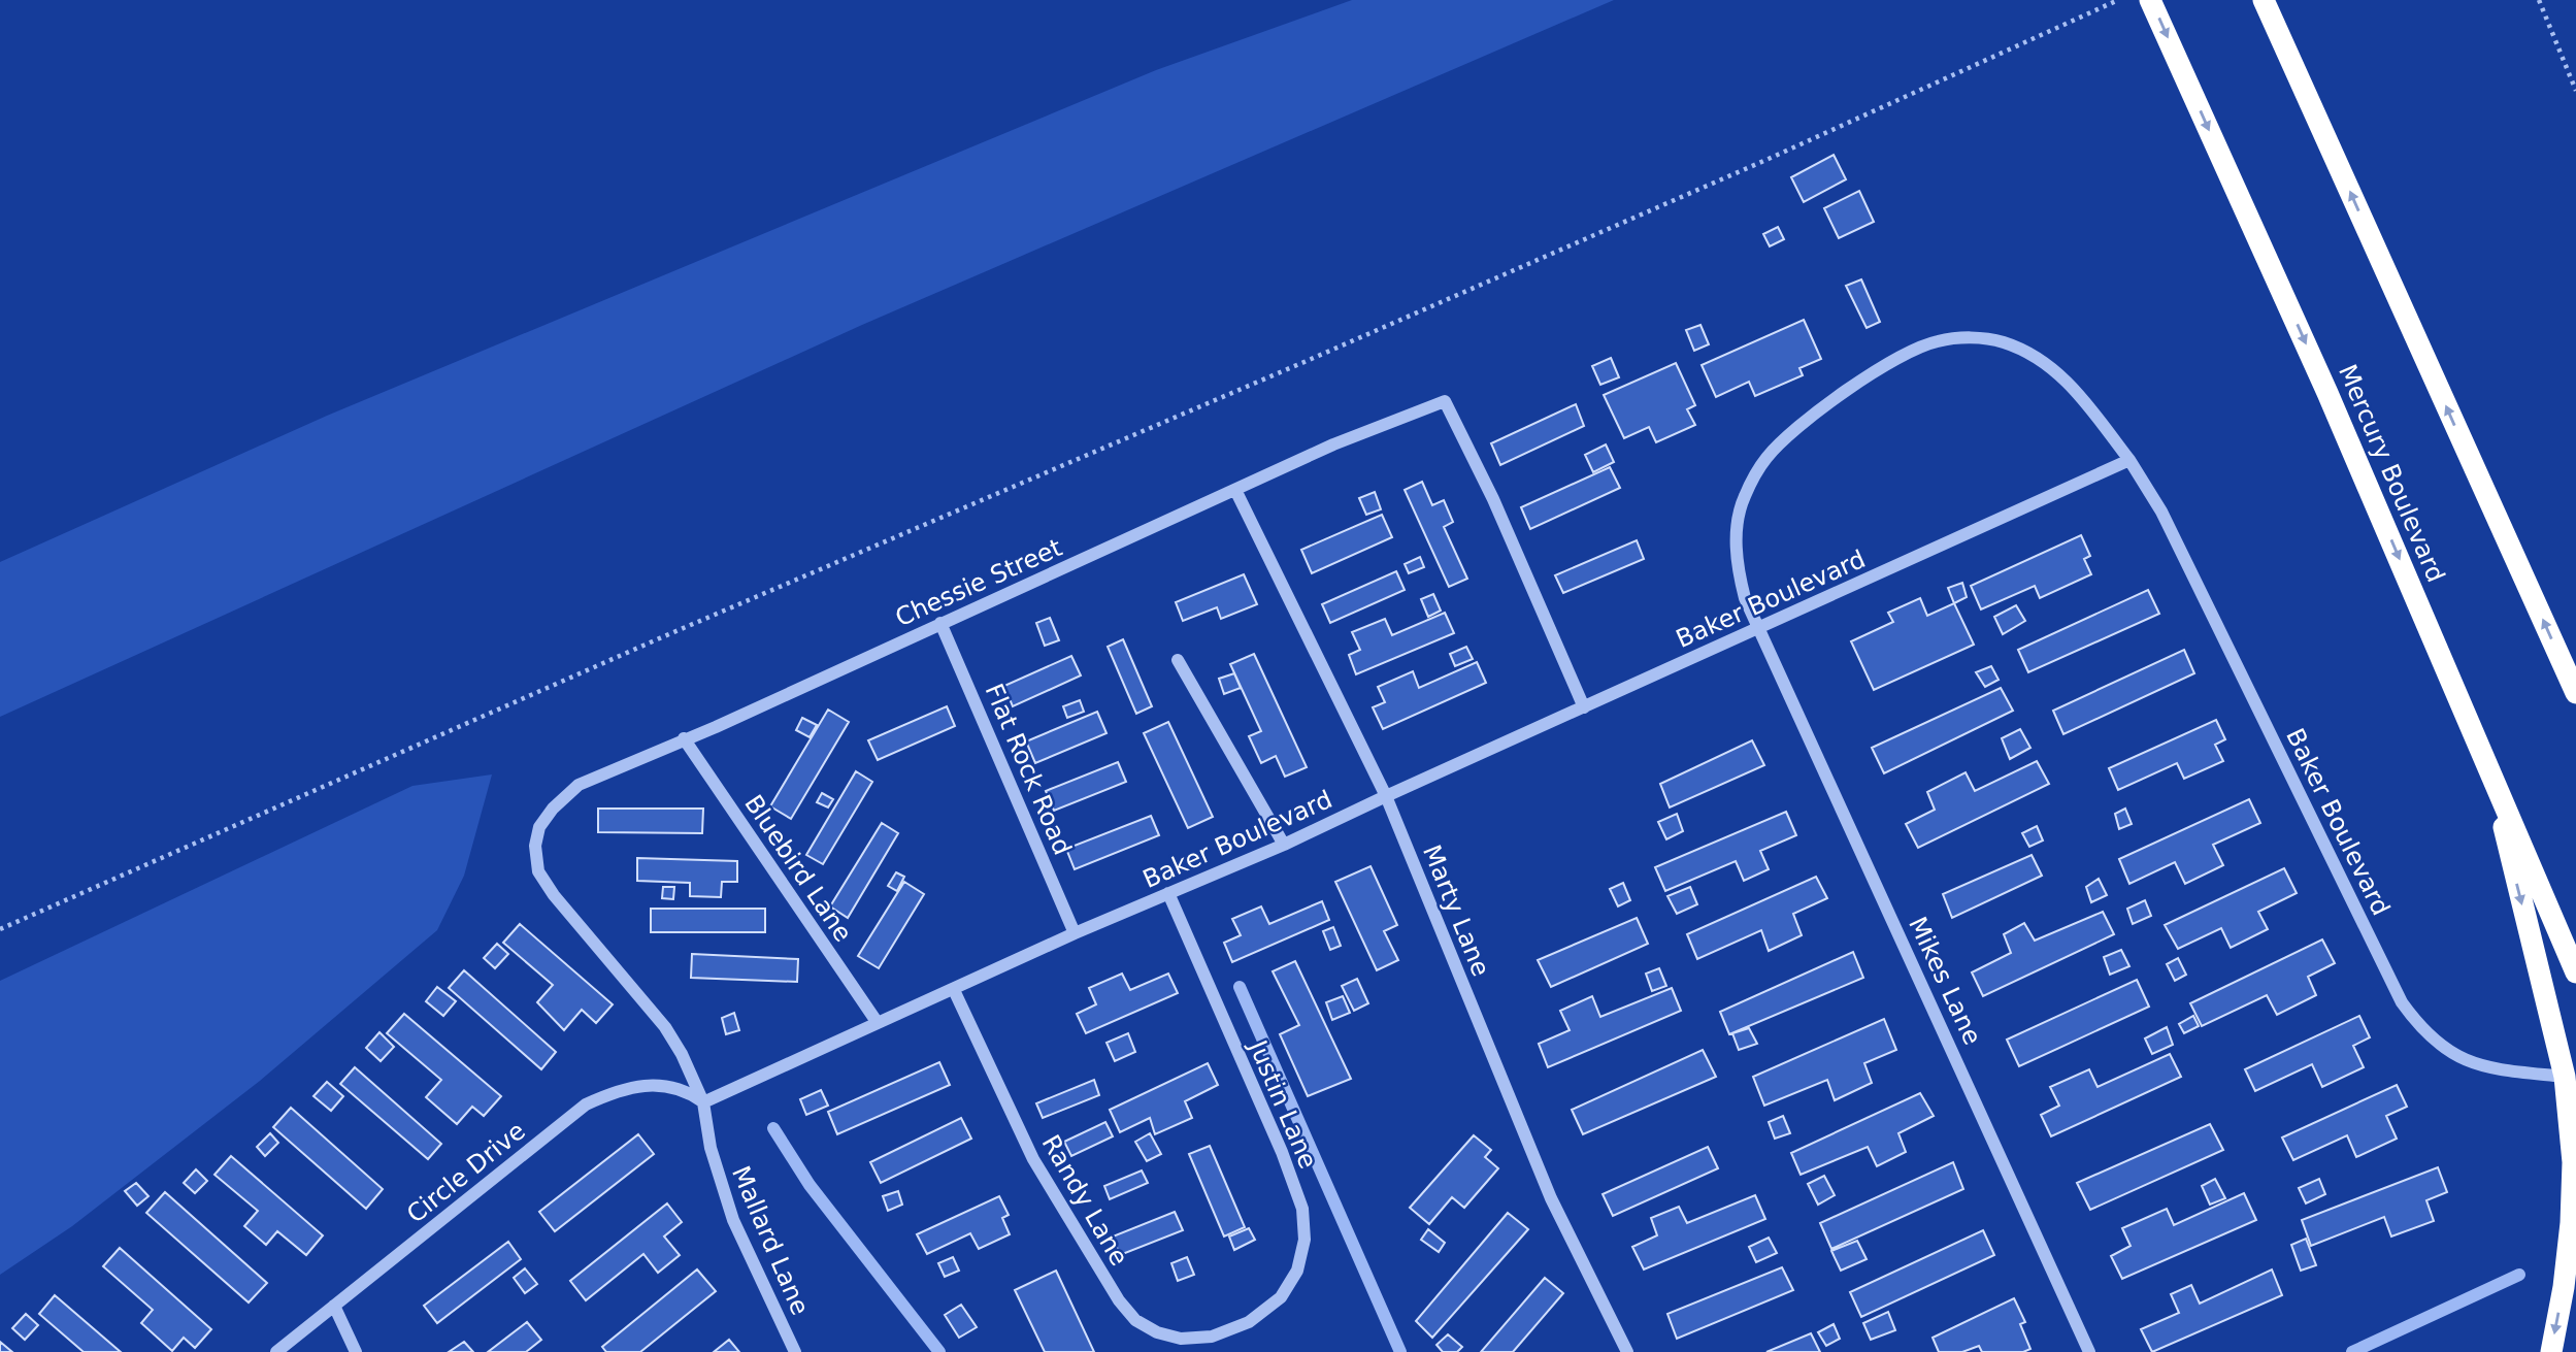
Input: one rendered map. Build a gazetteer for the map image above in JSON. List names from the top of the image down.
{
  "streets": {
    "highway": ["Mercury Boulevard"],
    "street": [
      "Chessie Street",
      "Baker Boulevard",
      "Flat Rock Road",
      "Bluebird Lane",
      "Marty Lane",
      "Mikes Lane",
      "Justin Lane",
      "Circle Drive",
      "Randy Lane",
      "Mallard Lane"
    ]
  },
  "crossings": [
    ["Chessie Street", "Baker Boulevard"],
    ["Chessie Street", "Flat Rock Road"],
    ["Chessie Street", "Bluebird Lane"],
    ["Chessie Street", "Marty Lane"],
    ["Chessie Street", "Circle Drive"],
    ["Chessie Street", "Mallard Lane"],
    ["Baker Boulevard", "Flat Rock Road"],
    ["Baker Boulevard", "Bluebird Lane"],
    ["Baker Boulevard", "Marty Lane"],
    ["Baker Boulevard", "Mikes Lane"],
    ["Baker Boulevard", "Justin Lane"],
    ["Baker Boulevard", "Circle Drive"],
    ["Baker Boulevard", "Randy Lane"],
    ["Baker Boulevard", "Mallard Lane"],
    ["Justin Lane", "Randy Lane"],
    ["Circle Drive", "Mallard Lane"]
  ]
}
